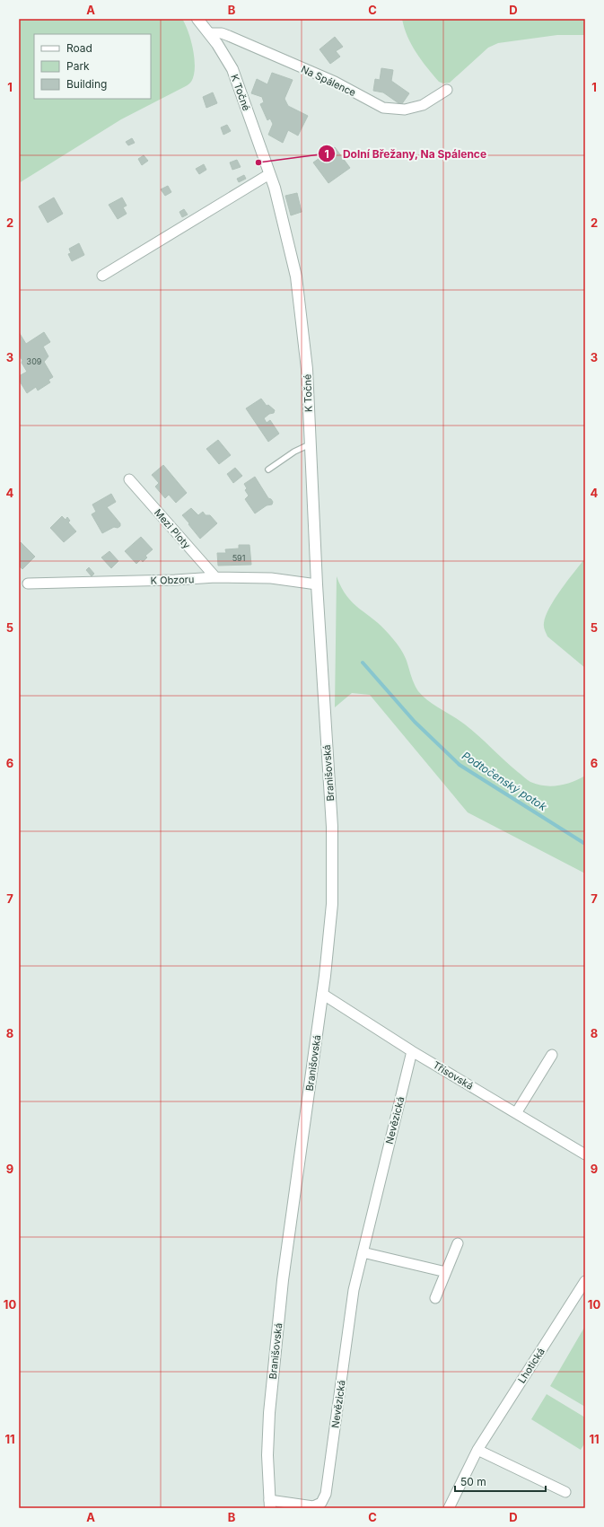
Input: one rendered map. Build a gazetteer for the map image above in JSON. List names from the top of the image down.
{
  "streets": {
    "street": [
      "Na Spálence",
      "K Točné",
      "Mezi Ploty",
      "K Obzoru",
      "Branišovská",
      "Třísovská",
      "Nevězická",
      "Lhotická"
    ]
  },
  "crossings": [
    ["Na Spálence", "K Točné"],
    ["K Točné", "K Obzoru"],
    ["K Točné", "Branišovská"],
    ["Mezi Ploty", "K Obzoru"],
    ["Branišovská", "Třísovská"],
    ["Branišovská", "Nevězická"],
    ["Třísovská", "Nevězická"]
  ],
  "water": ["Podtočenský potok"],
  "places": ["Dolní Břežany, Na Spálence"],
  "house_numbers": ["309", "591"],
  "legend": ["Road", "Park", "Building"],
  "scale_bar": "50 m",
  "grid": {
    "columns": [
      "A",
      "B",
      "C",
      "D"
    ],
    "rows": [
      "1",
      "2",
      "3",
      "4",
      "5",
      "6",
      "7",
      "8",
      "9",
      "10",
      "11"
    ]
  }
}
